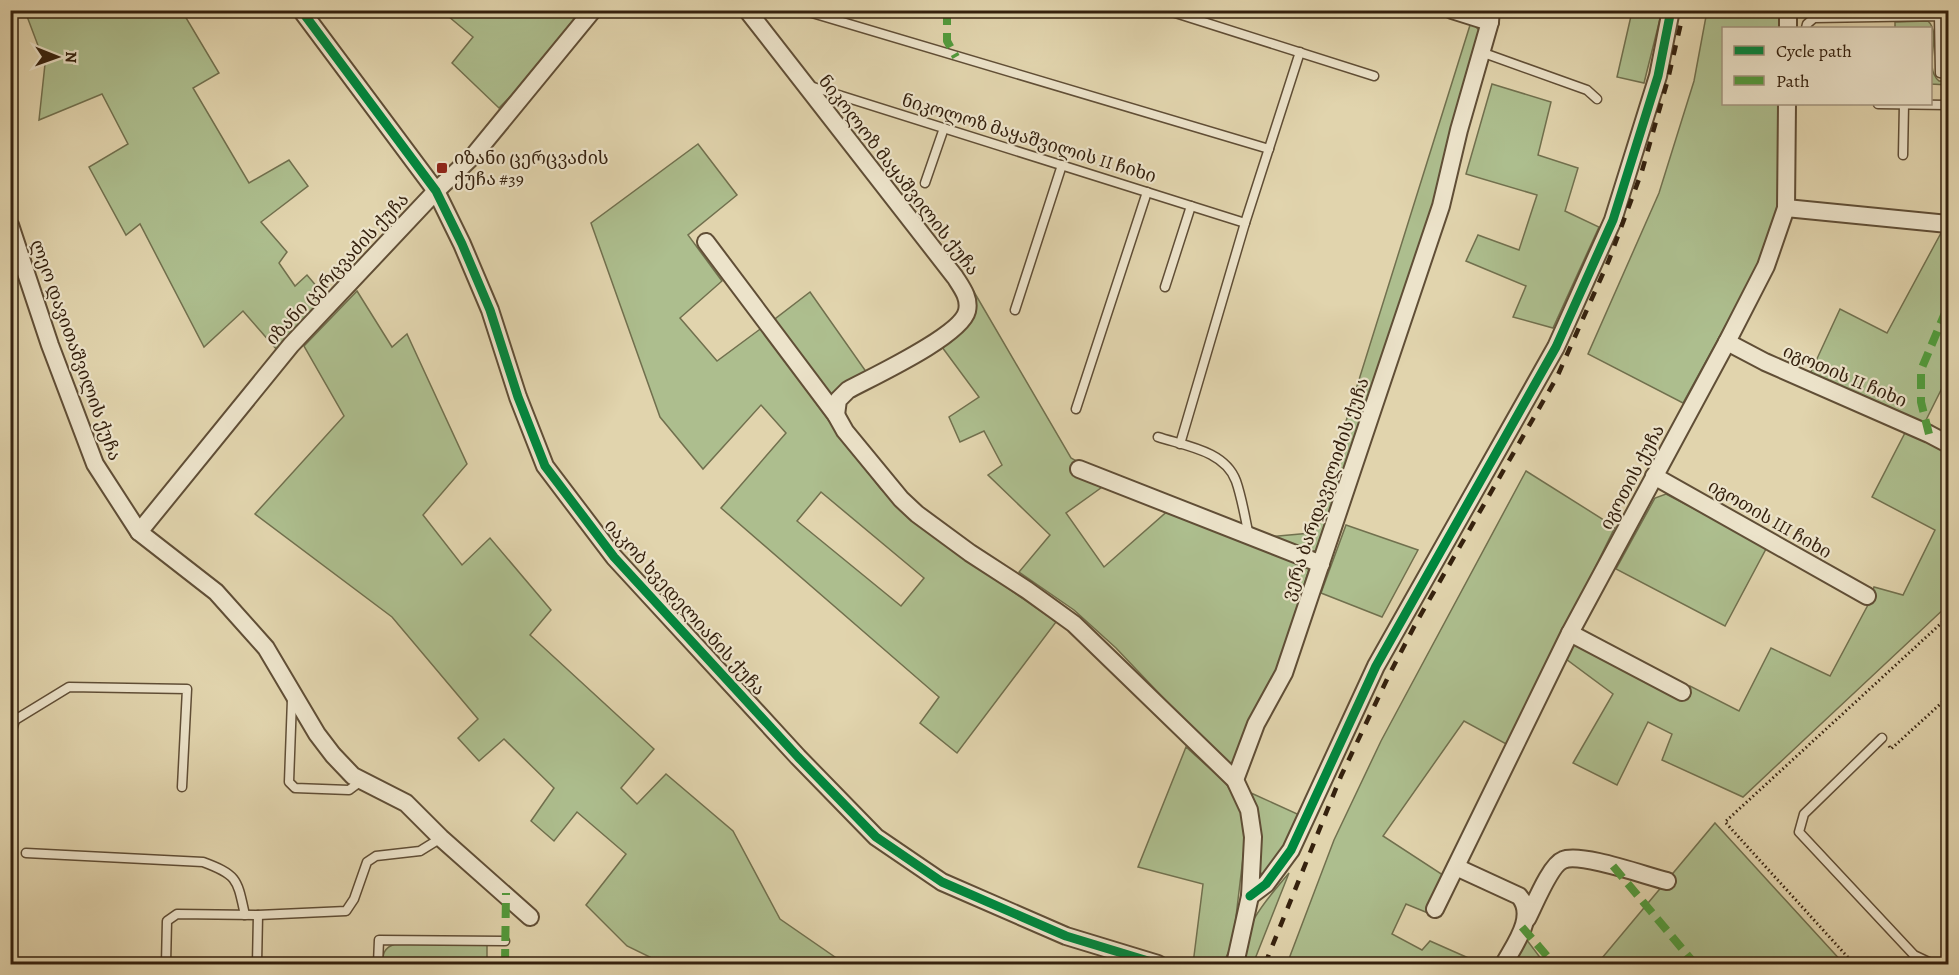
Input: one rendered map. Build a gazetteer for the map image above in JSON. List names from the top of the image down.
{
  "streets": {
    "street": [
      "ნიკოლოზ მაყაშვილის ქუჩა",
      "იზანი ცერცვაძის ქუჩა",
      "ლეო დავითაშვილის ქუჩა",
      "იგოთის II ჩიხი",
      "იგოთის ქუჩა",
      "ვერა ბარდაველიძის ქუჩა",
      "იგოთის III ჩიხი",
      "იაკობ ხვედელიანის ქუჩა"
    ],
    "lane": ["ნიკოლოზ მაყაშვილის II ჩიხი"]
  },
  "crossings": [
    ["ნიკოლოზ მაყაშვილის II ჩიხი", "ნიკოლოზ მაყაშვილის ქუჩა"],
    ["იზანი ცერცვაძის ქუჩა", "ლეო დავითაშვილის ქუჩა"],
    ["იზანი ცერცვაძის ქუჩა", "იაკობ ხვედელიანის ქუჩა"],
    ["იგოთის II ჩიხი", "იგოთის ქუჩა"],
    ["იგოთის ქუჩა", "იგოთის III ჩიხი"]
  ],
  "places": {
    "transit": ["იზანი ცერცვაძის ქუჩა #39"]
  },
  "legend": ["Cycle path", "Path"],
  "north": "right"
}
